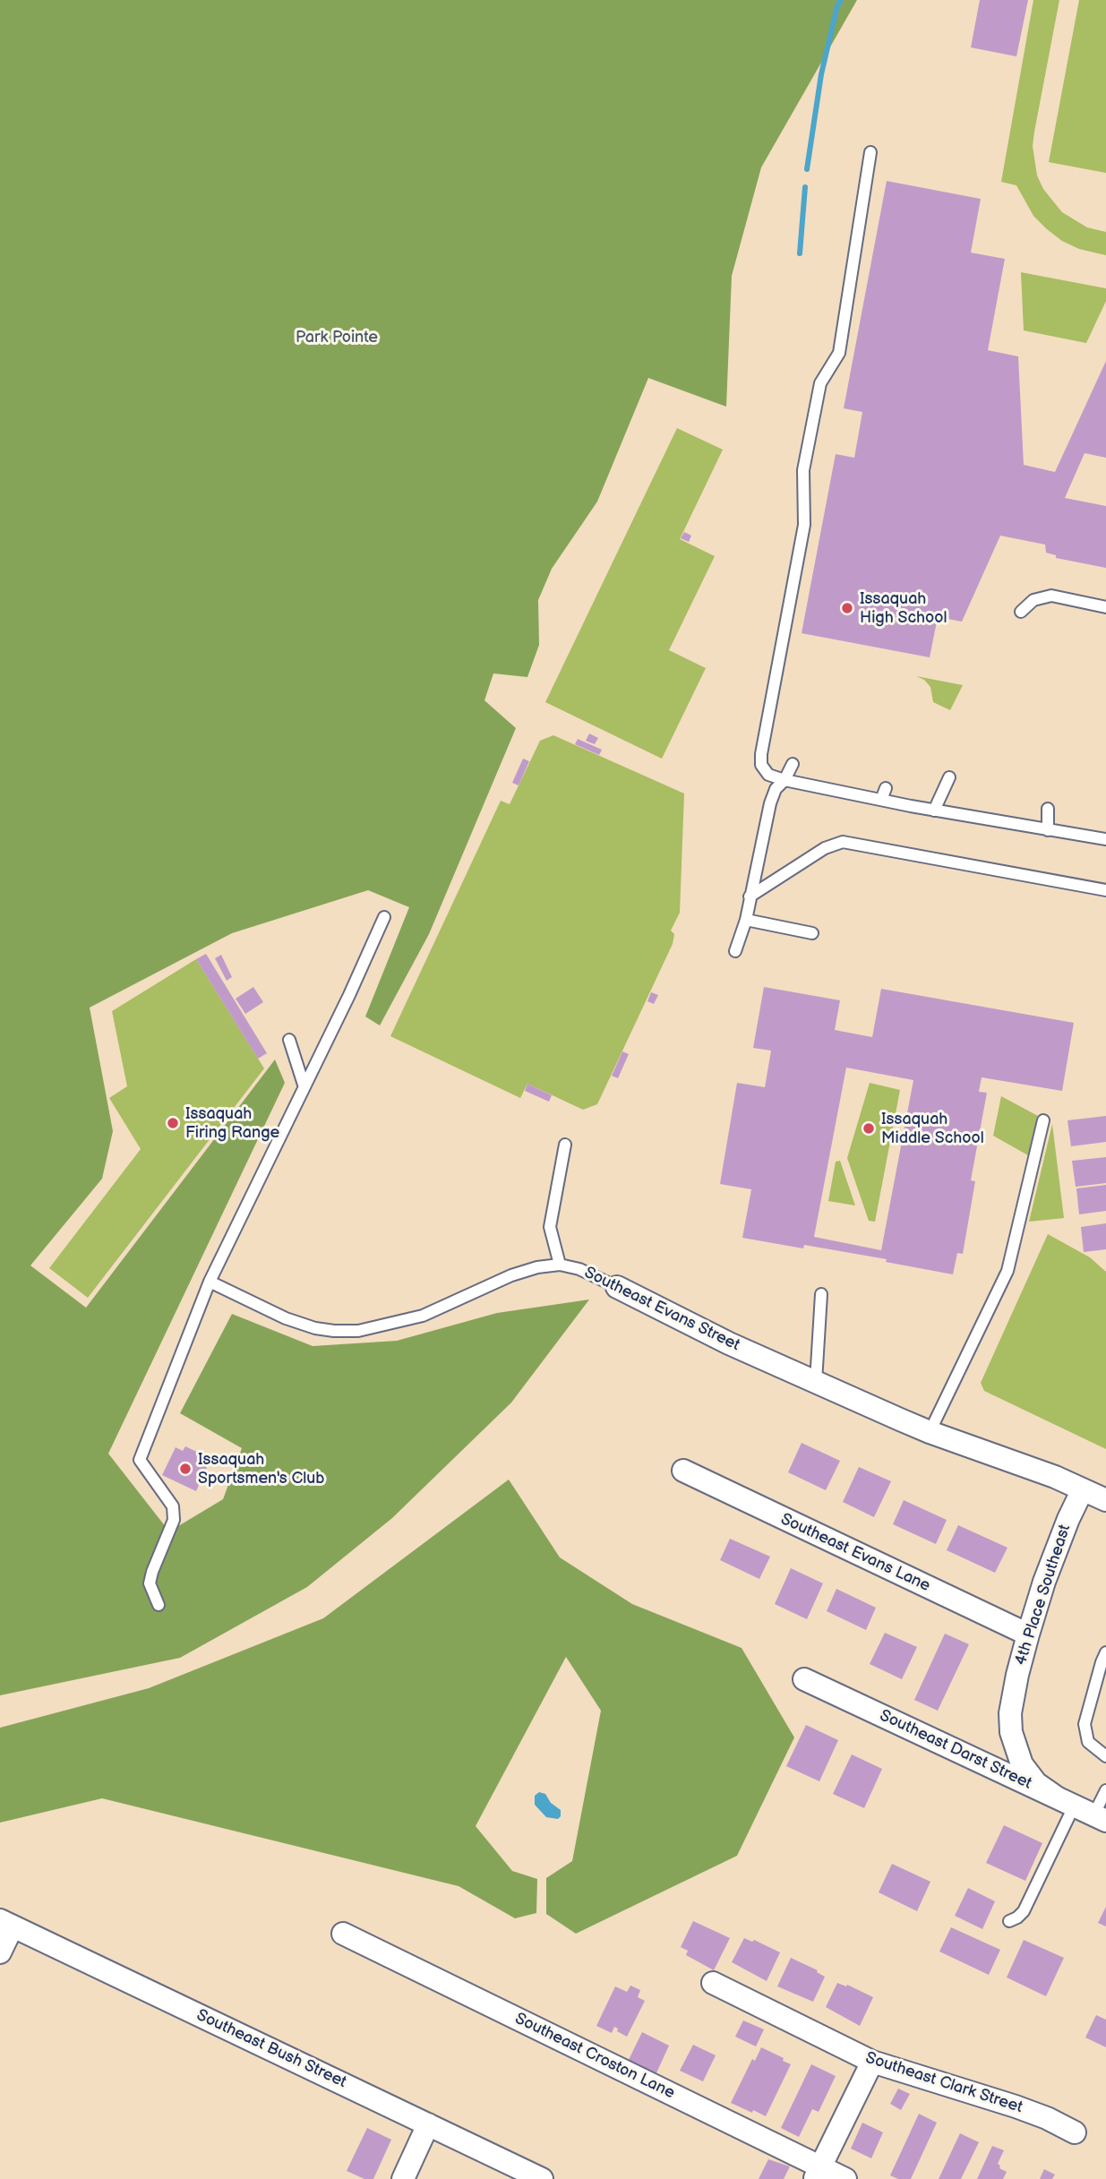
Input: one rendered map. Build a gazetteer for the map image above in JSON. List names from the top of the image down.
{
  "streets": {
    "street": [
      "Southeast Evans Street",
      "Southeast Evans Lane",
      "4th Place Southeast",
      "Southeast Darst Street",
      "Southeast Bush Street",
      "Southeast Croston Lane",
      "Southeast Clark Street"
    ]
  },
  "crossings": [
    ["Southeast Evans Street", "4th Place Southeast"],
    ["Southeast Evans Lane", "4th Place Southeast"],
    ["4th Place Southeast", "Southeast Darst Street"]
  ],
  "parks": ["Park Pointe"],
  "places": [
    "Issaquah High School",
    "Issaquah Firing Range",
    "Issaquah Middle School",
    "Issaquah Sportsmen's Club"
  ]
}
